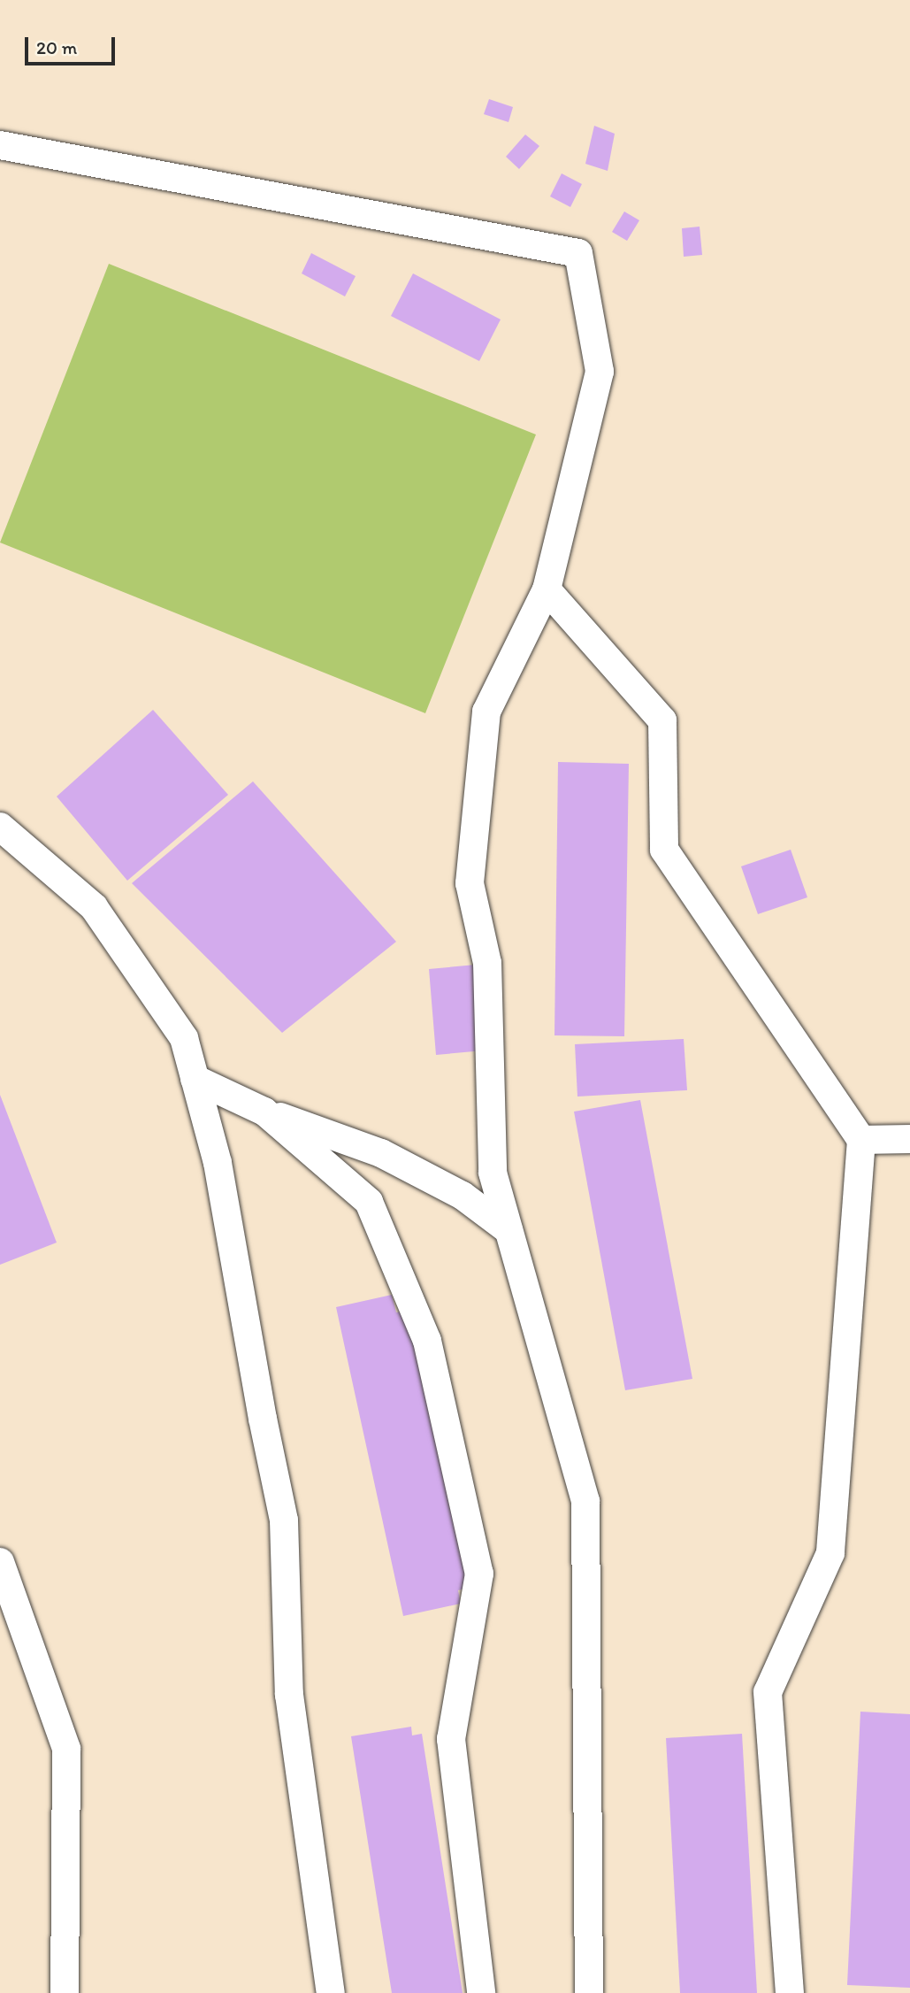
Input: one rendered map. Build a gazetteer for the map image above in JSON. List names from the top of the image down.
{
  "scale_bar": "20 m"
}
